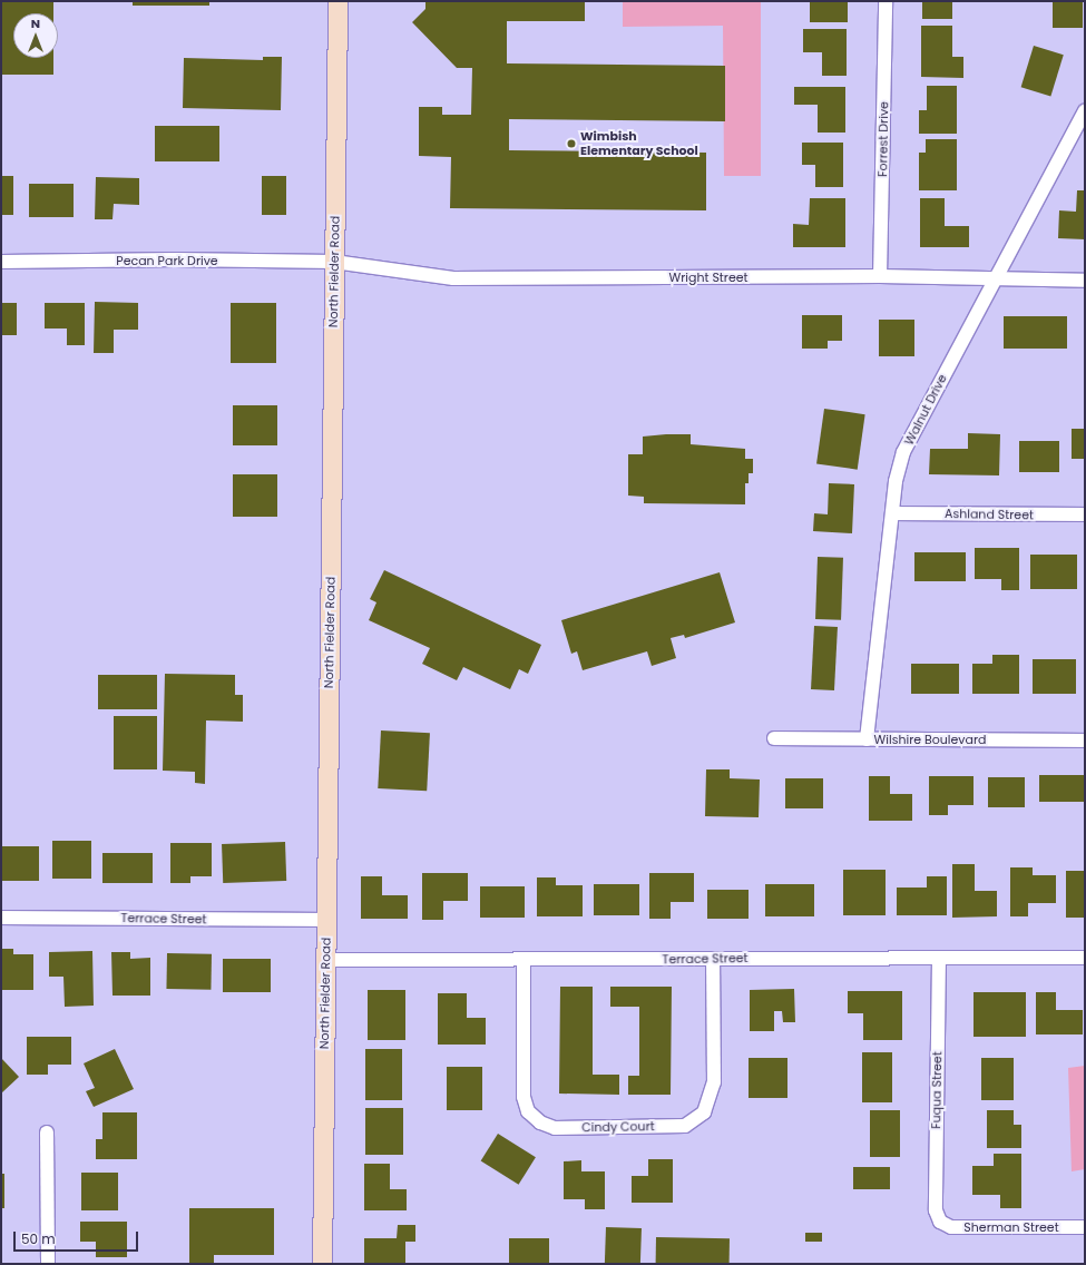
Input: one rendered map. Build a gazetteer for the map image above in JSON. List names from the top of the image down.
{
  "streets": {
    "main road": ["North Fielder Road"],
    "street": [
      "Forrest Drive",
      "Pecan Park Drive",
      "Wright Street",
      "Walnut Drive",
      "Ashland Street",
      "Wilshire Boulevard",
      "Terrace Street",
      "Fuqua Street",
      "Cindy Court",
      "Sherman Street"
    ]
  },
  "crossings": [
    ["Forrest Drive", "Wright Street"],
    ["Pecan Park Drive", "North Fielder Road"],
    ["Pecan Park Drive", "Wright Street"],
    ["North Fielder Road", "Wright Street"],
    ["North Fielder Road", "Terrace Street"],
    ["Wright Street", "Walnut Drive"],
    ["Walnut Drive", "Ashland Street"],
    ["Walnut Drive", "Wilshire Boulevard"],
    ["Terrace Street", "Fuqua Street"],
    ["Terrace Street", "Cindy Court"],
    ["Fuqua Street", "Sherman Street"]
  ],
  "places": ["Wimbish Elementary School"],
  "scale_bar": "50 m",
  "north": "top"
}
